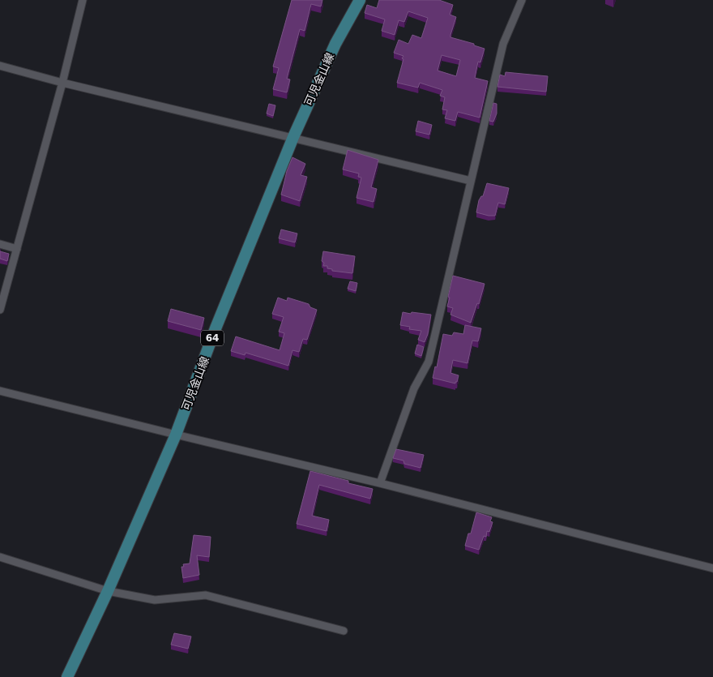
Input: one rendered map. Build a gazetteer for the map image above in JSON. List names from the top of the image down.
{
  "streets": {
    "main road": ["可児金山線", "64"]
  }
}
